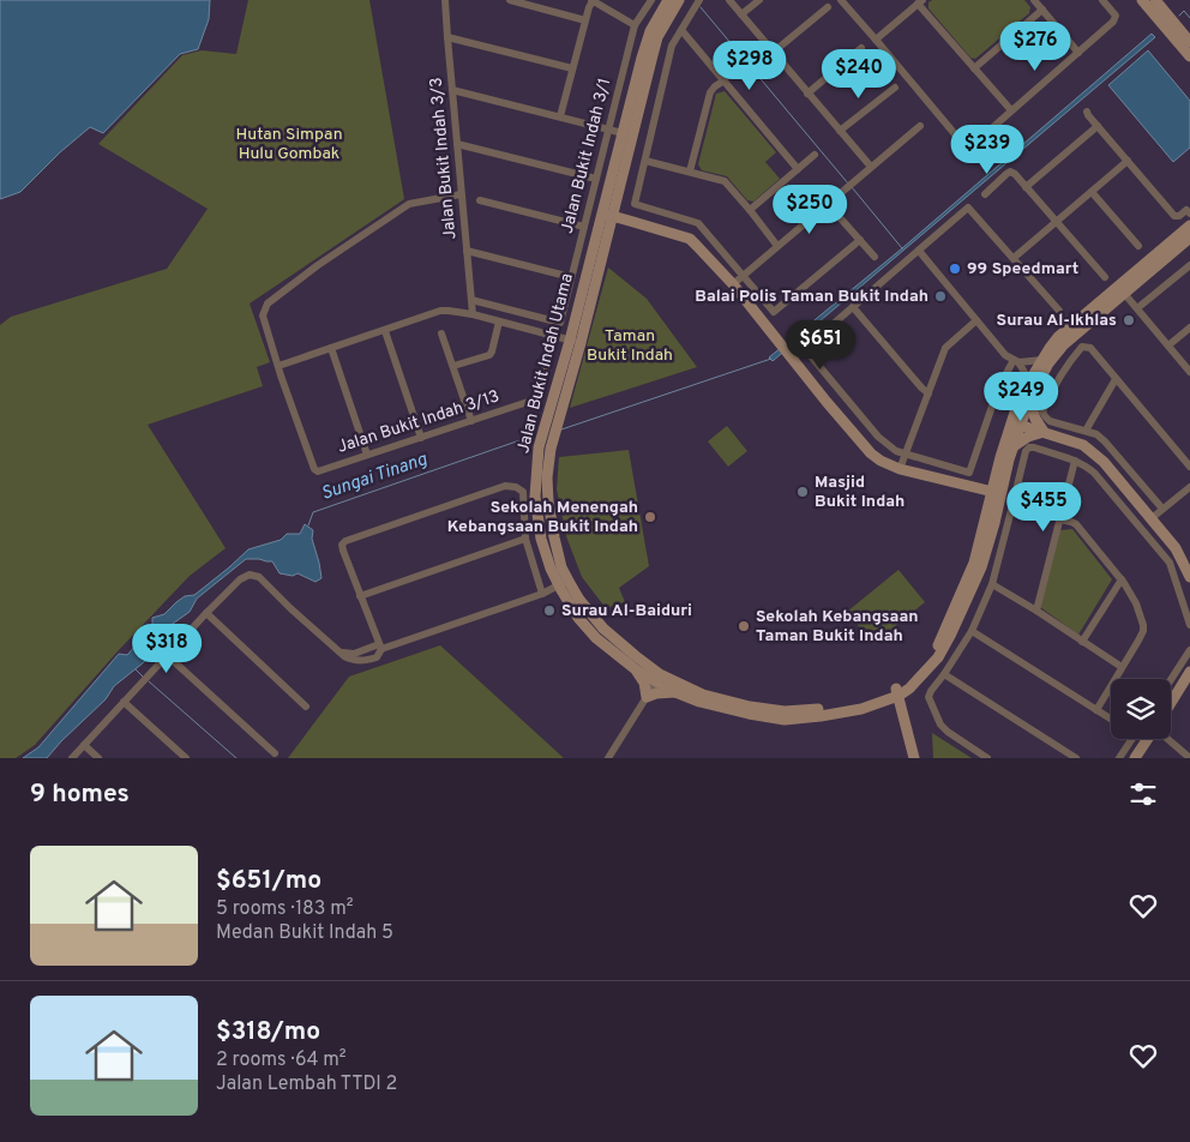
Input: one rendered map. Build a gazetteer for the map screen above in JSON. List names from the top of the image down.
{
  "streets": {
    "street": [
      "Jalan Bukit Indah 3/1",
      "Jalan Bukit Indah 3/3",
      "Jalan Bukit Indah Utama",
      "Jalan Bukit Indah 3/13"
    ]
  },
  "crossings": [
    ["Jalan Bukit Indah 3/1", "Jalan Bukit Indah 3/3"]
  ],
  "water": ["Sungai Tinang"],
  "parks": ["Hutan Simpan Hulu Gombak", "Taman Bukit Indah"],
  "places": [
    "99 Speedmart",
    "Balai Polis Taman Bukit Indah",
    "Surau Al-Ikhlas",
    "Masjid Bukit Indah",
    "Sekolah Menengah Kebangsaan Bukit Indah",
    "Surau Al-Baiduri",
    "Sekolah Kebangsaan Taman Bukit Indah"
  ],
  "page": {
    "price": [
      "$276",
      "$298",
      "$240",
      "$239",
      "$250",
      "$651",
      "$249",
      "$455",
      "$318"
    ],
    "heading": "9 homes",
    "list": [
      {
        "name": "$651/mo",
        "note": "5 rooms · 183 m² · Medan Bukit Indah 5"
      },
      {
        "name": "$318/mo",
        "note": "2 rooms · 64 m² · Jalan Lembah TTDI 2"
      }
    ]
  }
}
